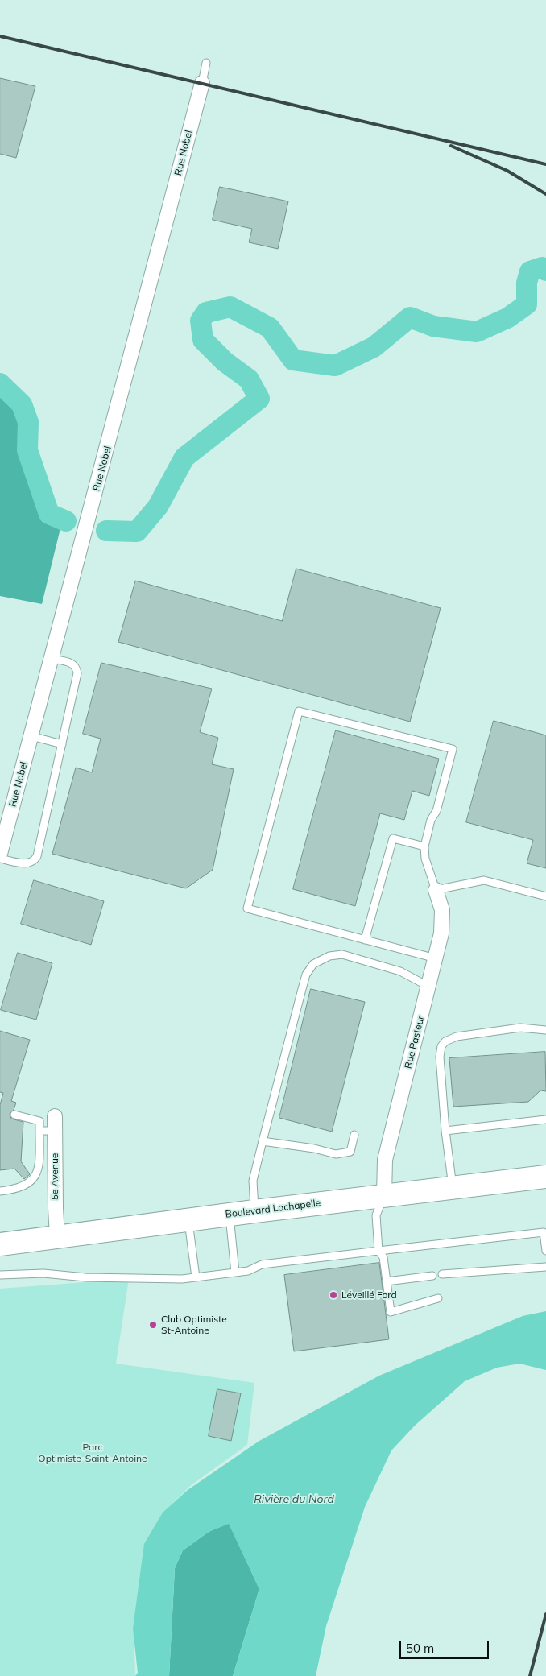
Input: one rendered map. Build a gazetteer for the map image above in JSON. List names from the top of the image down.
{
  "streets": {
    "main road": ["Boulevard Lachapelle"],
    "street": ["Rue Nobel", "Rue Pasteur", "5e Avenue"]
  },
  "crossings": [
    ["Rue Pasteur", "Boulevard Lachapelle"],
    ["5e Avenue", "Boulevard Lachapelle"]
  ],
  "water": ["Rivière du Nord"],
  "parks": ["Parc Optimiste-Saint-Antoine"],
  "places": ["Léveillé Ford", "Club Optimiste St-Antoine"],
  "scale_bar": "50 m"
}
